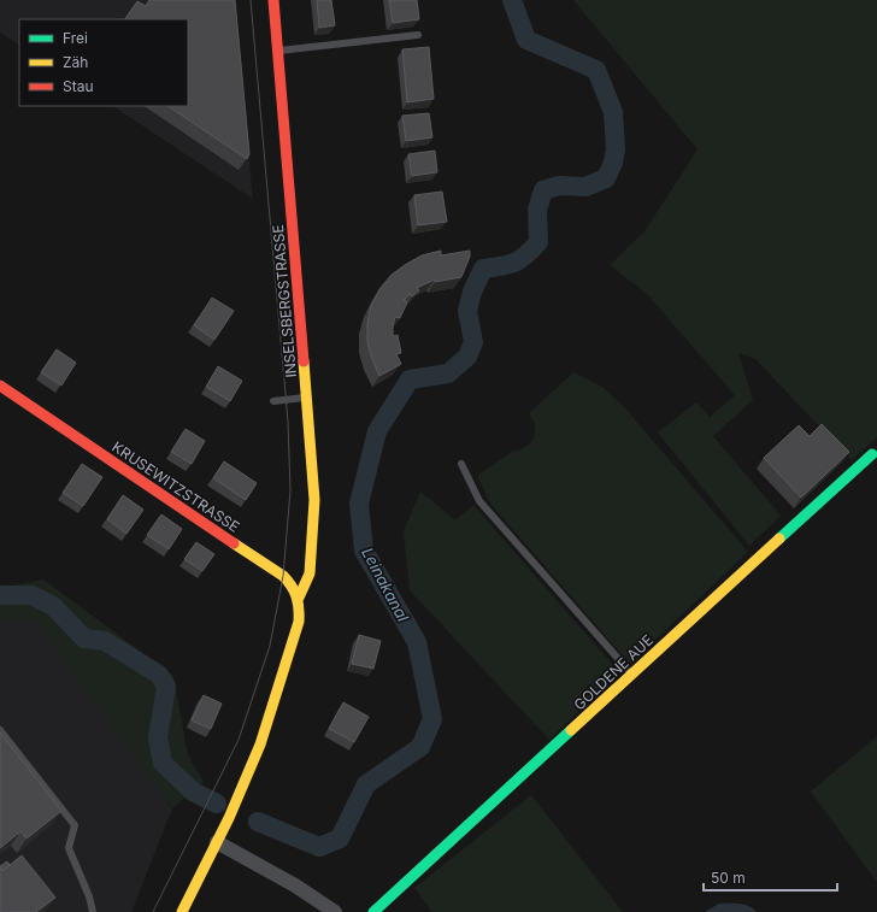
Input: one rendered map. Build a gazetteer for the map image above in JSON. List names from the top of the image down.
{
  "streets": {
    "street": ["INSELSBERGSTRASSE", "KRUSEWITZSTRASSE", "GOLDENE AUE"]
  },
  "crossings": [
    ["INSELSBERGSTRASSE", "KRUSEWITZSTRASSE"]
  ],
  "water": ["Leinakanal"],
  "legend": ["Frei", "Zäh", "Stau"],
  "scale_bar": "50 m"
}
